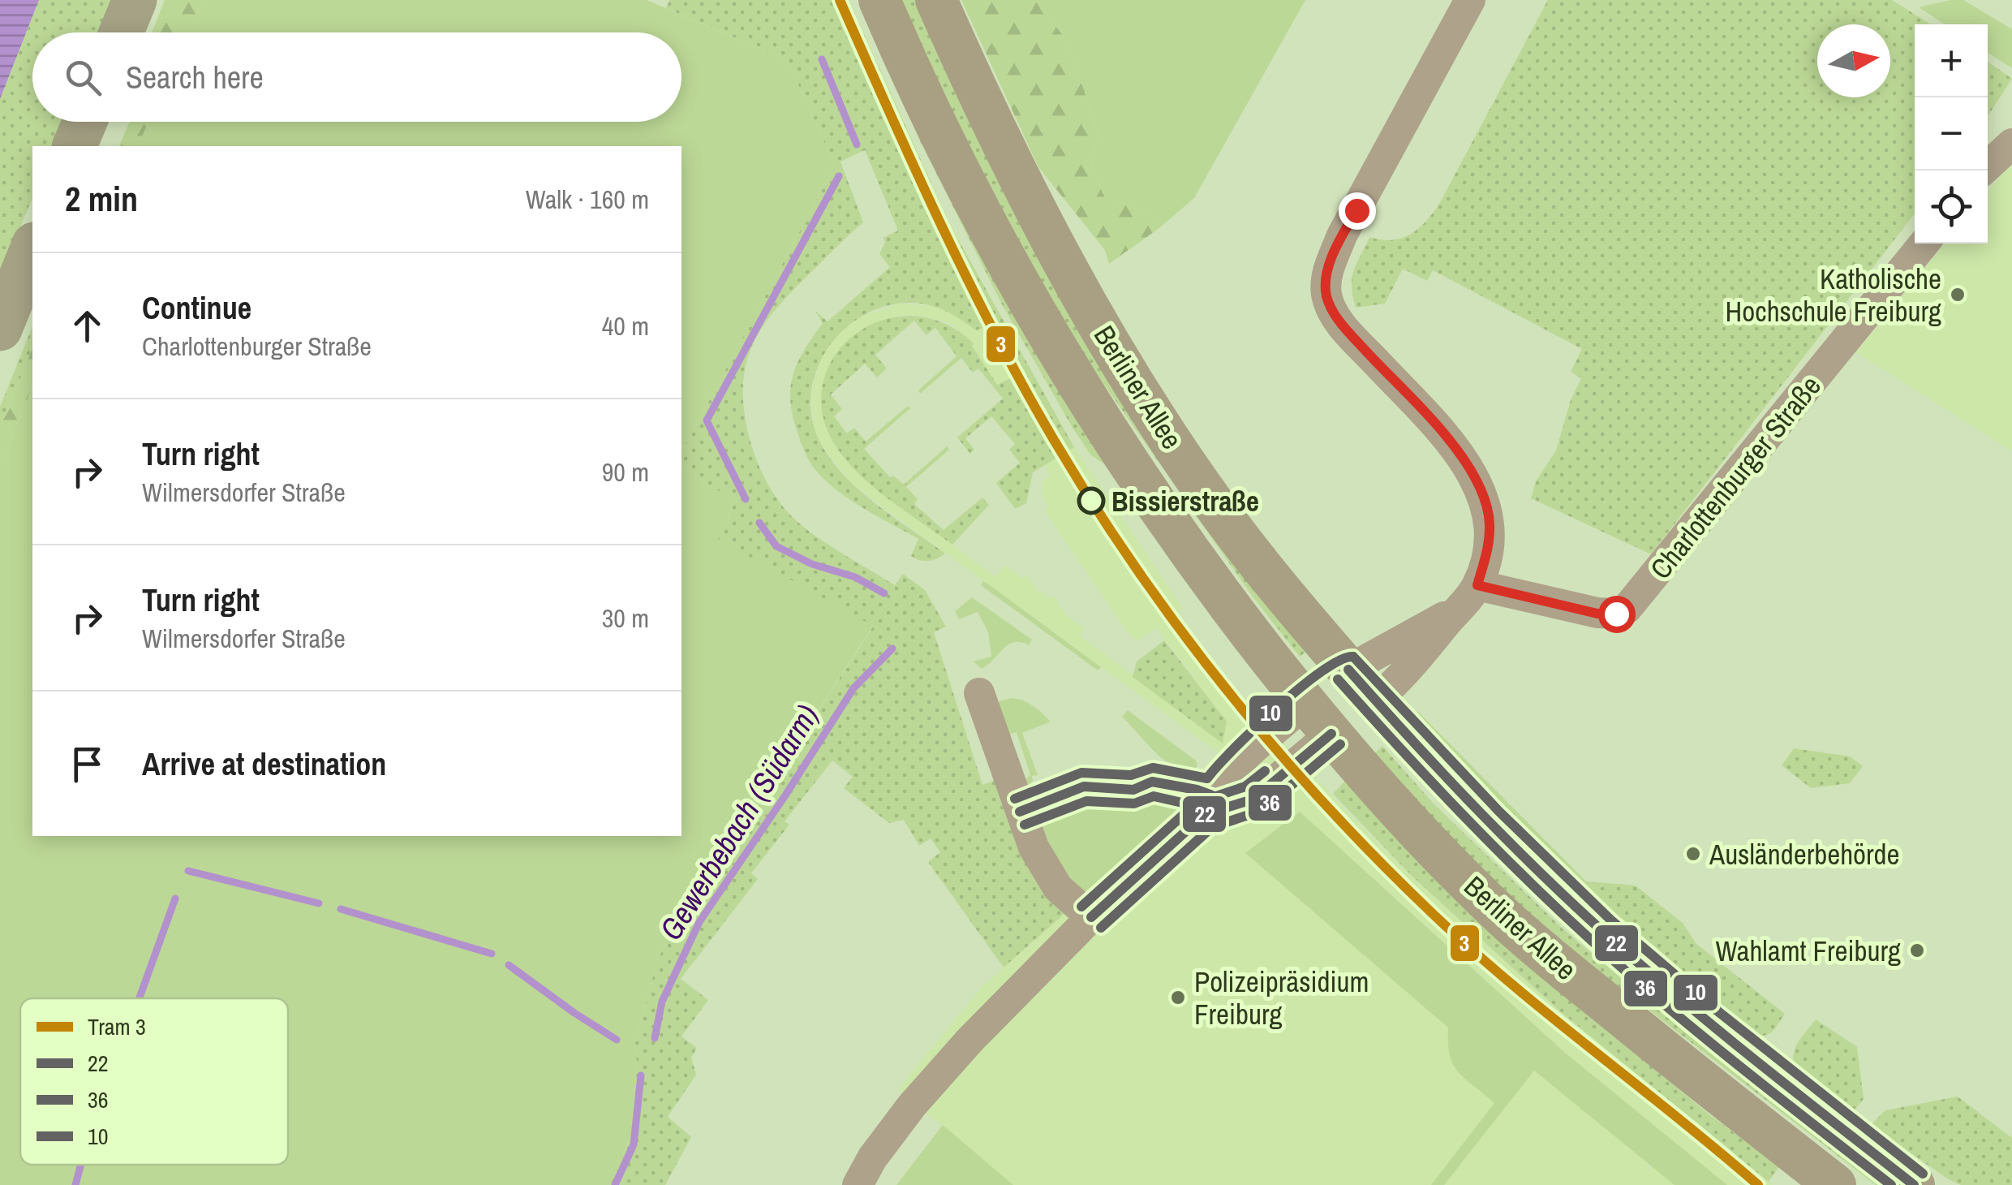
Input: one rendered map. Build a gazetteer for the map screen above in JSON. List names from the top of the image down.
{
  "streets": {
    "main road": ["Berliner Allee"],
    "street": ["Charlottenburger Straße"]
  },
  "water": ["Gewerbebach (Südarm)"],
  "places": [
    "Katholische Hochschule Freiburg",
    "Bissierstraße",
    "Ausländerbehörde",
    "Wahlamt Freiburg",
    "Polizeipräsidium Freiburg"
  ],
  "lines": [
    "tram line 3",
    "transit line 10",
    "transit line 22",
    "transit line 36"
  ],
  "legend": [
    "Tram 3",
    "22",
    "36",
    "10"
  ],
  "north": "right",
  "page": {
    "map_buttons": ["+", "−"],
    "search": "Search here",
    "heading": ["2 min", "Walk · 160 m"],
    "list": [
      ["Continue", "Charlottenburger Straße", "40 m"],
      ["Turn right", "Wilmersdorfer Straße", "90 m"],
      ["Turn right", "Wilmersdorfer Straße", "30 m"],
      "Arrive at destination"
    ]
  }
}
